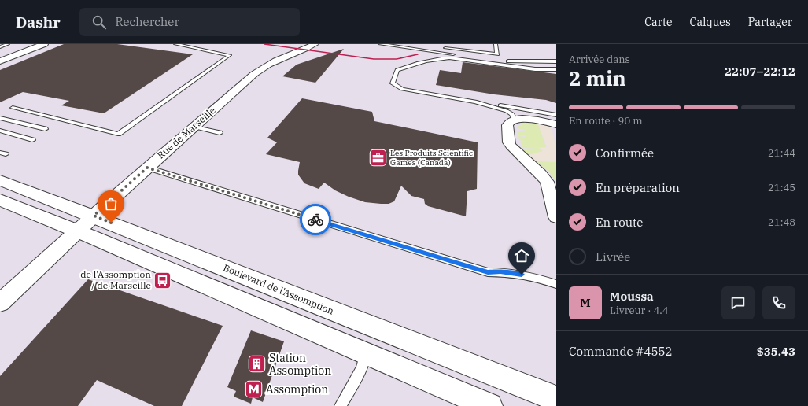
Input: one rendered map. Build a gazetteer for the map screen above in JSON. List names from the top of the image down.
{
  "streets": {
    "street": ["Rue de Marseille", "Boulevard de l'Assomption"]
  },
  "crossings": [
    ["Rue de Marseille", "Boulevard de l'Assomption"]
  ],
  "places": {
    "office": ["Les Produits Scientific Games (Canada)"],
    "bus stop": ["de l'Assomption / de Marseille"],
    "building": ["Station Assomption"],
    "metro station": ["Assomption"]
  },
  "page": {
    "header": "Dashr",
    "search": "Rechercher",
    "nav": ["Carte", "Calques", "Partager"],
    "heading": ["2 min", "Arrivée dans", "22:07–22:12"],
    "panel": [
      "Moussa",
      "Livreur · 4.4",
      "Commande #4552",
      "$35.43"
    ],
    "bar": "En route · 90 m",
    "list": [
      ["Confirmée", "21:44"],
      ["En préparation", "21:45"],
      ["En route", "21:48"],
      "Livrée"
    ],
    "round": "M"
  }
}
